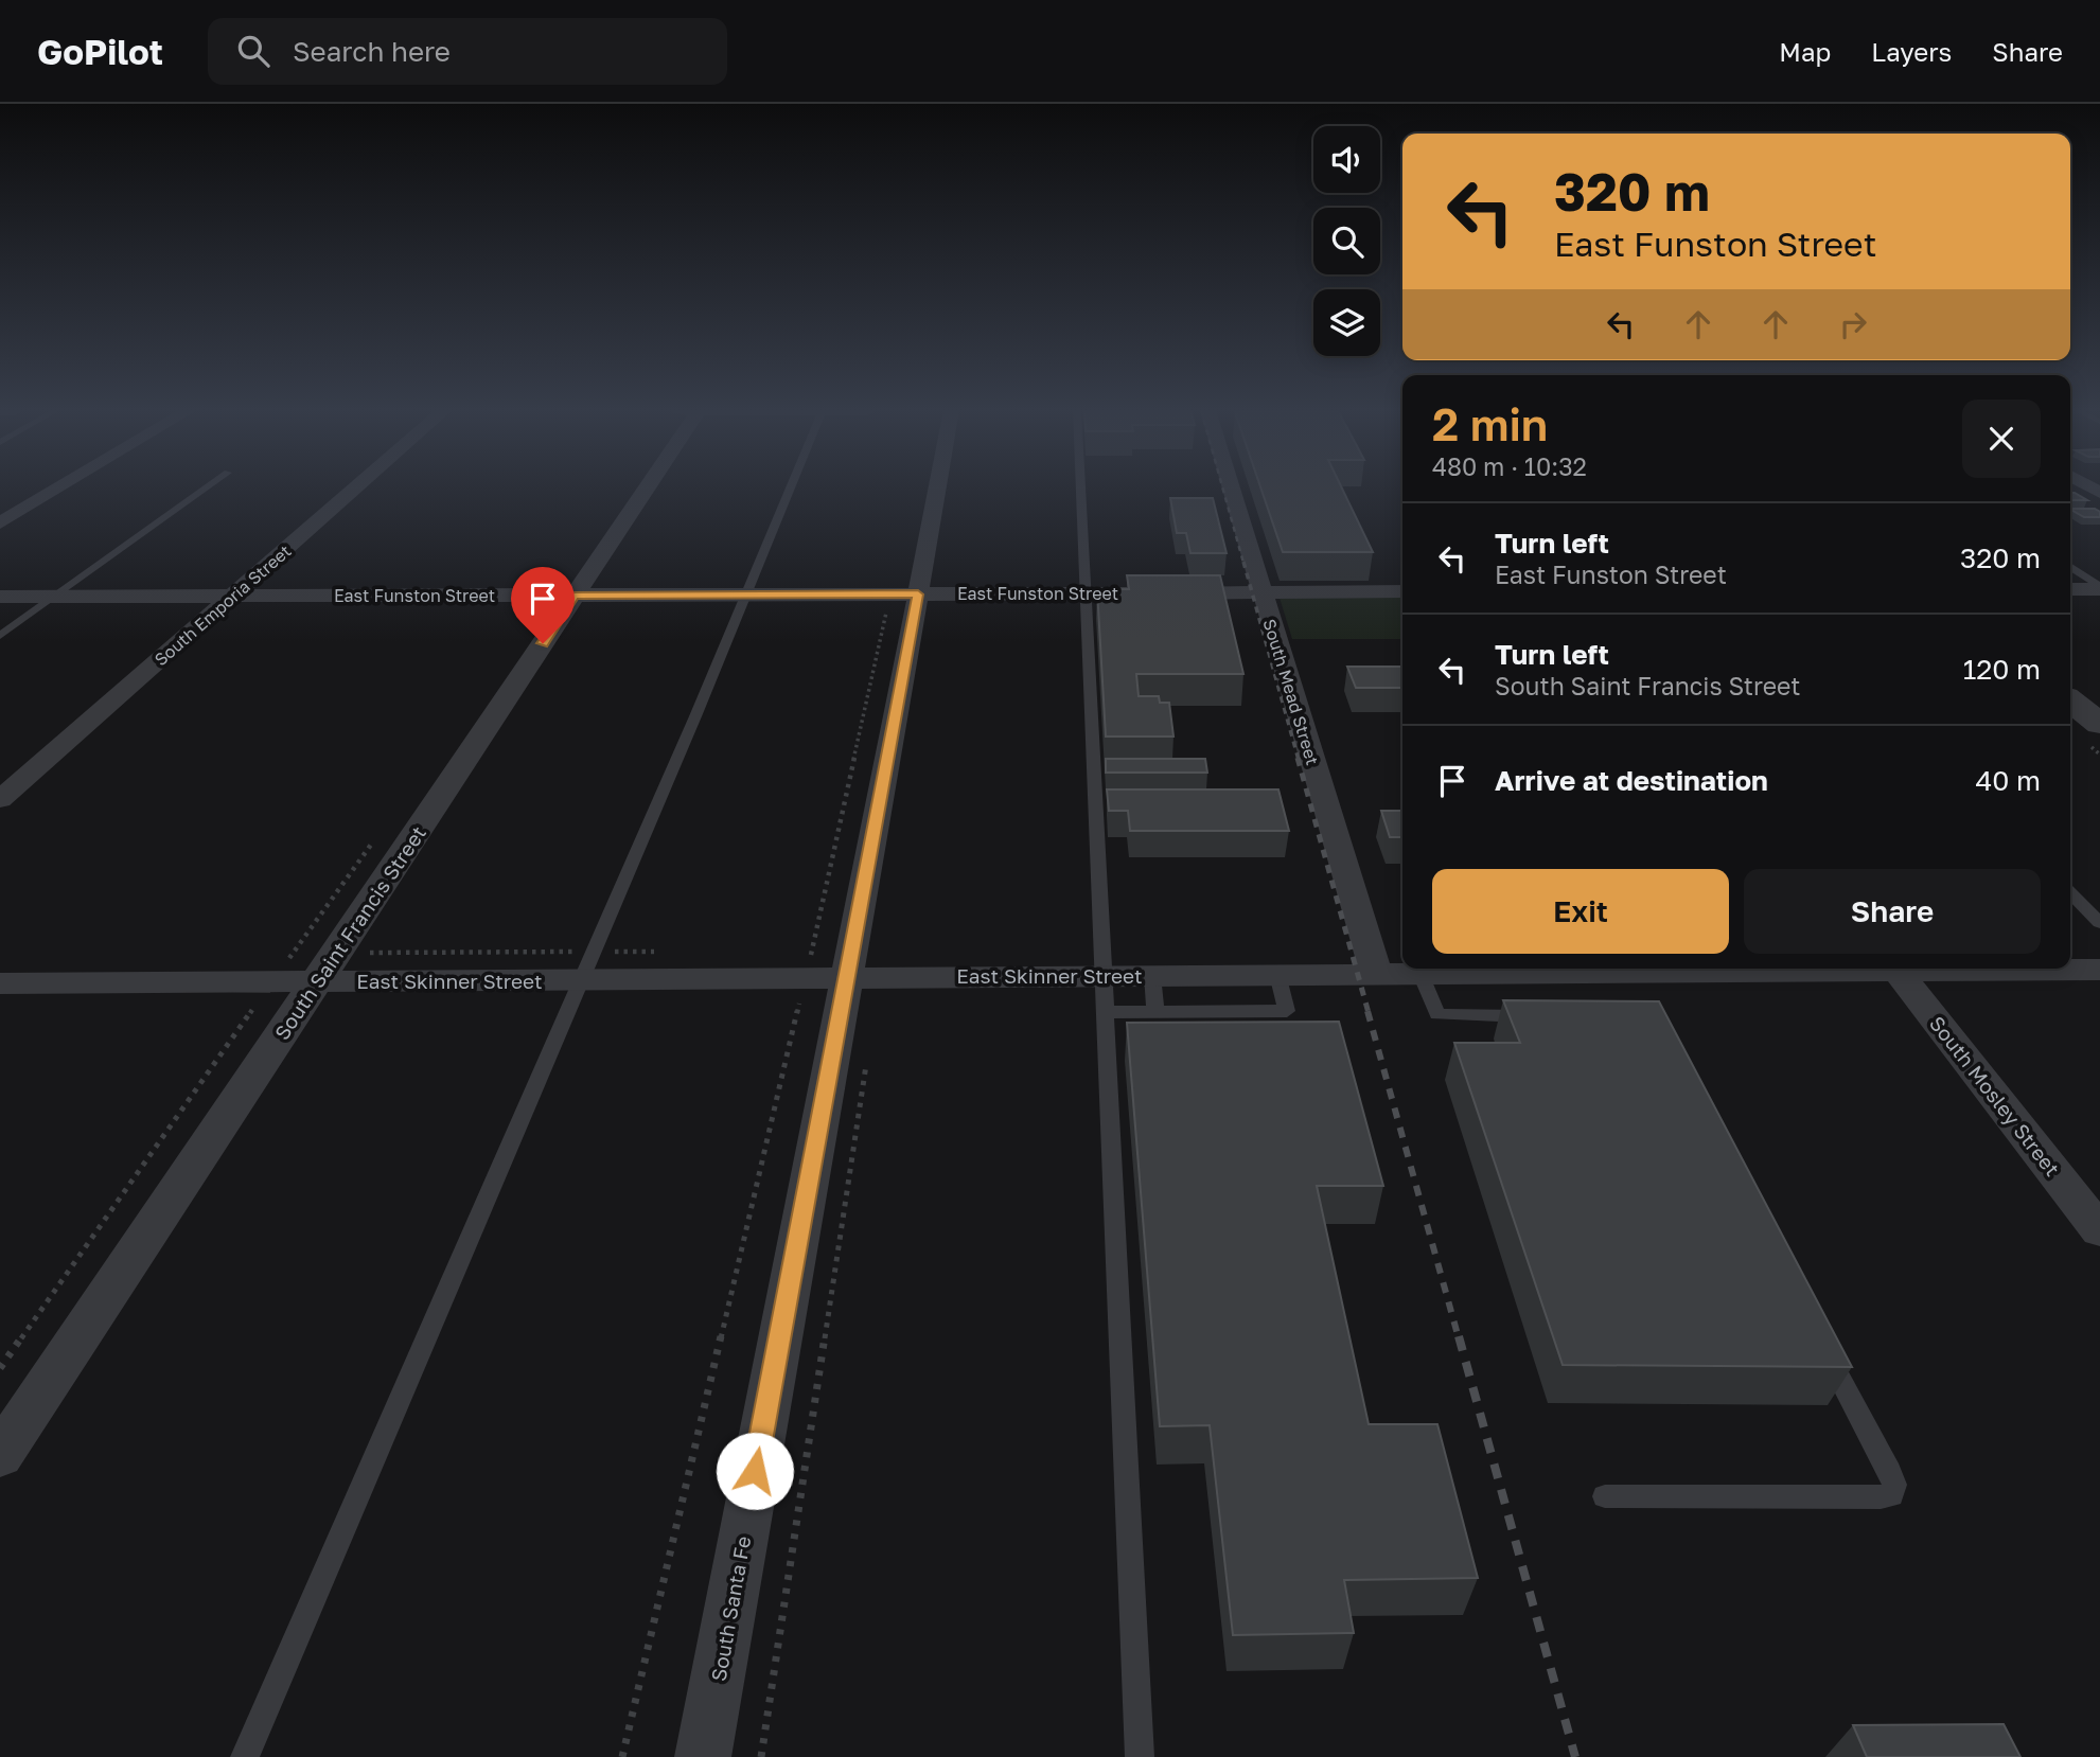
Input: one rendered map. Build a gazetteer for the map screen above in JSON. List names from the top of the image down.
{
  "streets": {
    "street": [
      "East Funston Street",
      "South Emporia Street",
      "South Mead Street",
      "South Saint Francis Street",
      "East Skinner Street",
      "South Mosley Street",
      "South Santa Fe"
    ]
  },
  "crossings": [
    ["East Funston Street", "South Emporia Street"],
    ["East Funston Street", "South Mead Street"],
    ["East Funston Street", "South Saint Francis Street"],
    ["East Funston Street", "South Santa Fe"],
    ["South Mead Street", "East Skinner Street"],
    ["South Saint Francis Street", "East Skinner Street"],
    ["East Skinner Street", "South Santa Fe"]
  ],
  "page": {
    "header": "GoPilot",
    "search": "Search here",
    "nav": ["Map", "Layers", "Share"],
    "turn": ["320 m", "East Funston Street"],
    "heading": ["2 min", "480 m · 10:32"],
    "list": [
      {
        "name": "Turn left",
        "note": "East Funston Street",
        "value": "320 m"
      },
      {
        "name": "Turn left",
        "note": "South Saint Francis Street",
        "value": "120 m"
      },
      {
        "name": "Arrive at destination",
        "value": "40 m"
      }
    ],
    "buttons": ["Exit", "Share"]
  }
}
